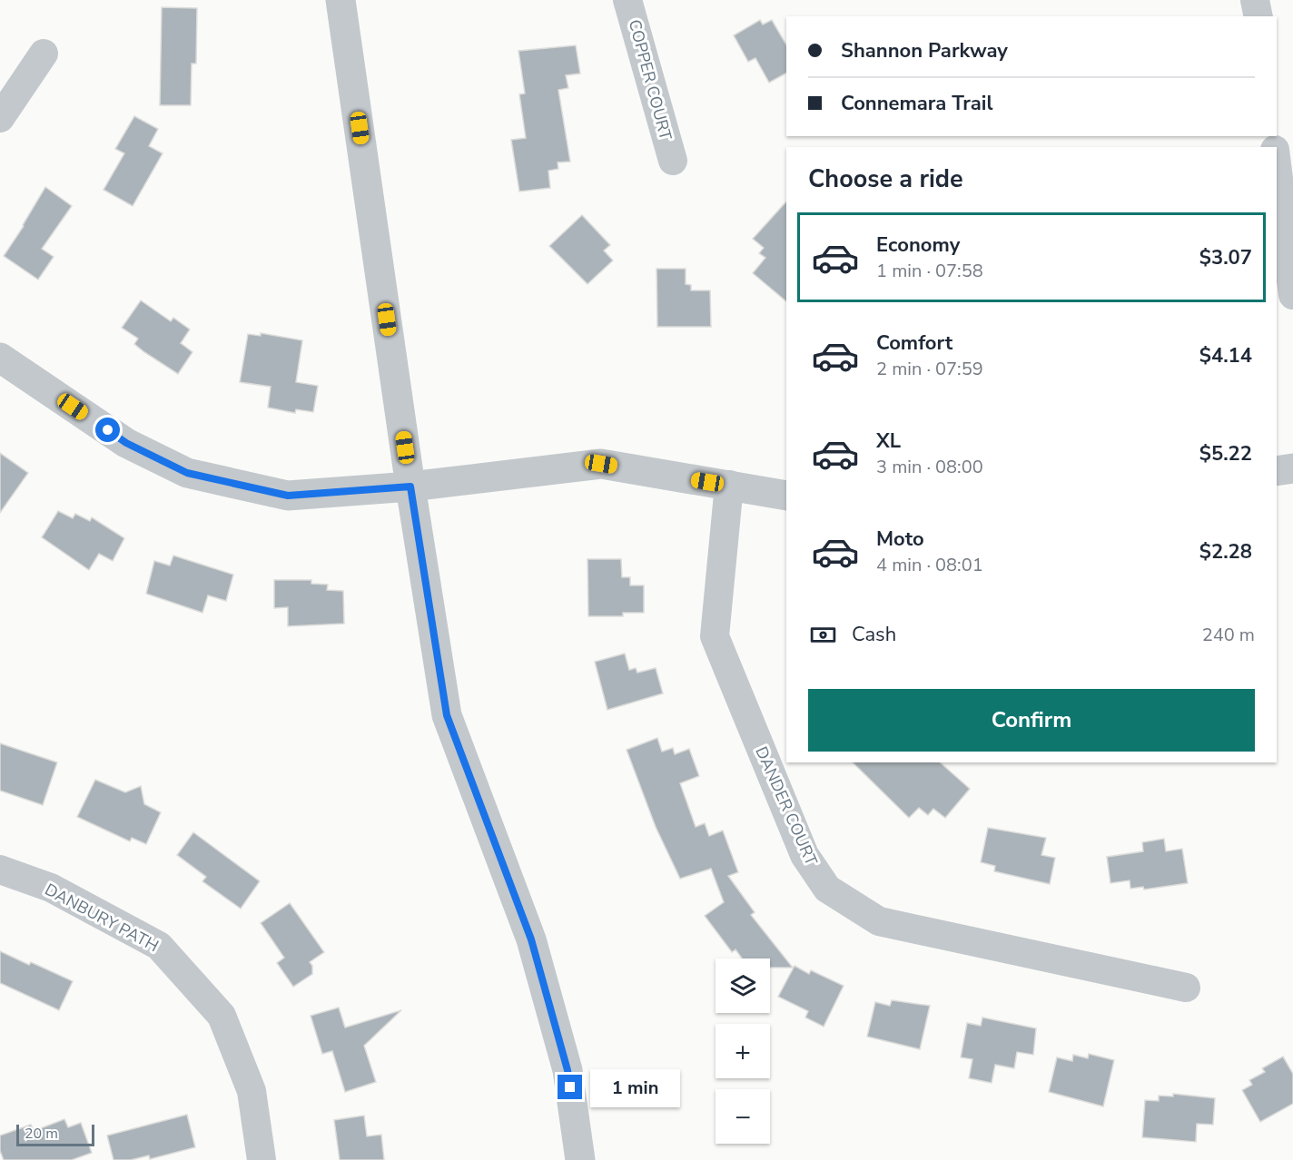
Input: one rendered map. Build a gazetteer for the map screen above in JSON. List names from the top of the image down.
{
  "streets": {
    "street": ["COPPER COURT", "DANDER COURT", "DANBURY PATH"]
  },
  "scale_bar": "20 m",
  "page": {
    "banner": ["Shannon Parkway", "Connemara Trail"],
    "heading": "Choose a ride",
    "list": [
      {
        "name": "Economy",
        "note": "1 min · 07:58",
        "value": "$3.07"
      },
      {
        "name": "Comfort",
        "note": "2 min · 07:59",
        "value": "$4.14"
      },
      {
        "name": "XL",
        "note": "3 min · 08:00",
        "value": "$5.22"
      },
      {
        "name": "Moto",
        "note": "4 min · 08:01",
        "value": "$2.28"
      }
    ],
    "pay": ["Cash", "240 m"],
    "buttons": "Confirm",
    "map_buttons": ["+", "−"],
    "bubble": "1 min",
    "scale": "20 m"
  }
}
